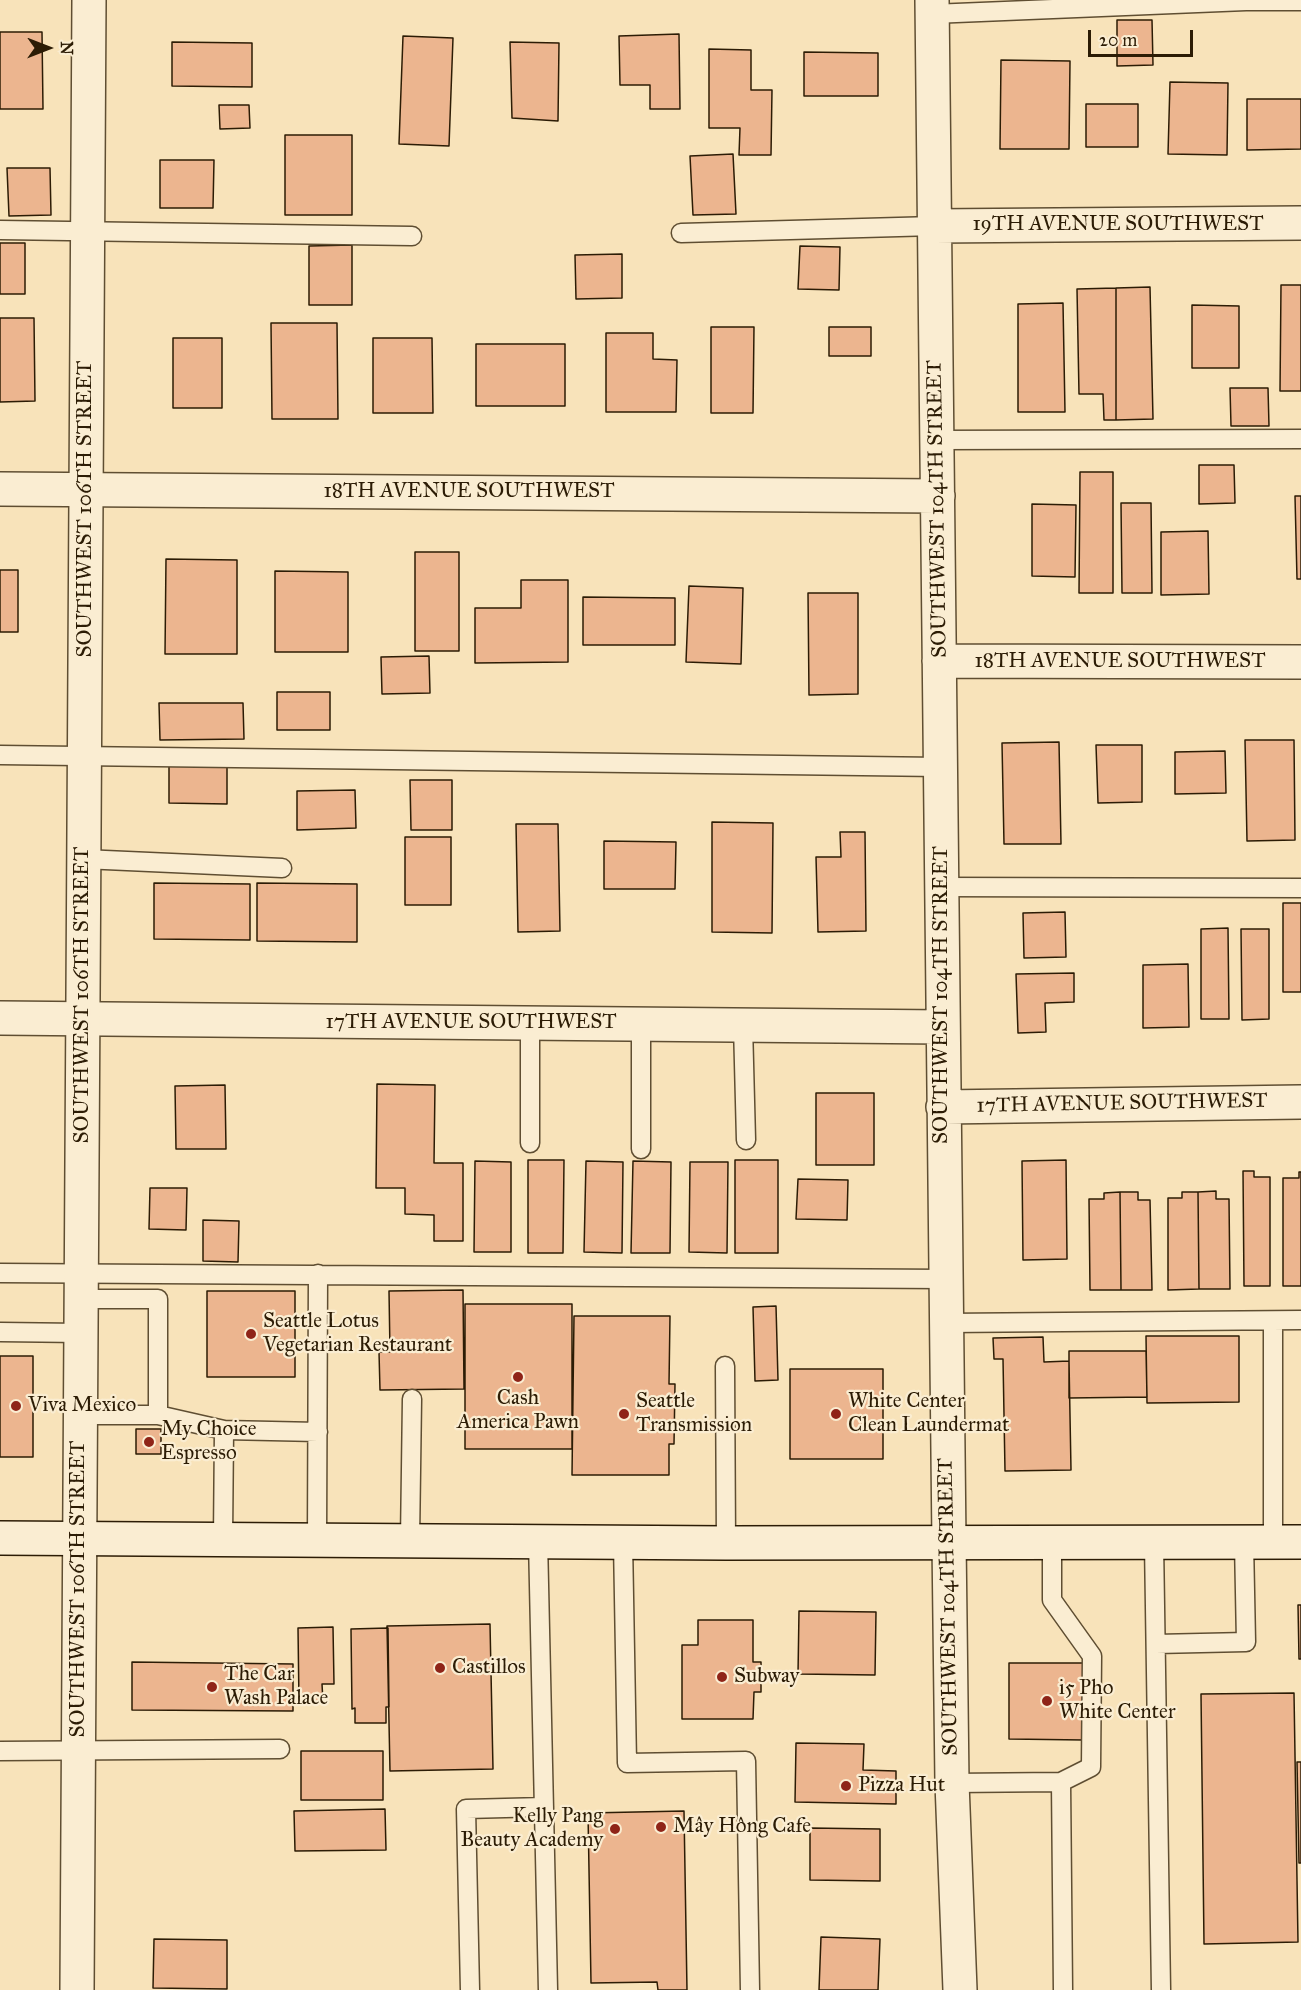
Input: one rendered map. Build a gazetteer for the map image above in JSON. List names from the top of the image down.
{
  "streets": {
    "street": [
      "19TH AVENUE SOUTHWEST",
      "18TH AVENUE SOUTHWEST",
      "SOUTHWEST 106TH STREET",
      "SOUTHWEST 104TH STREET",
      "17TH AVENUE SOUTHWEST"
    ]
  },
  "crossings": [
    ["19TH AVENUE SOUTHWEST", "SOUTHWEST 104TH STREET"],
    ["18TH AVENUE SOUTHWEST", "SOUTHWEST 106TH STREET"],
    ["18TH AVENUE SOUTHWEST", "SOUTHWEST 104TH STREET"],
    ["SOUTHWEST 106TH STREET", "17TH AVENUE SOUTHWEST"],
    ["SOUTHWEST 104TH STREET", "17TH AVENUE SOUTHWEST"]
  ],
  "places": [
    "Seattle Lotus Vegetarian Restaurant",
    "Cash America Pawn",
    "Viva Mexico",
    "Seattle Transmission",
    "White Center Clean Laundermat",
    "My Choice Espresso",
    "Castillos",
    "Subway",
    "The Car Wash Palace",
    "i5 Pho White Center",
    "Pizza Hut",
    "Mây Hông Cafe",
    "Kelly Pang Beauty Academy"
  ],
  "scale_bar": "20 m",
  "north": "right"
}
